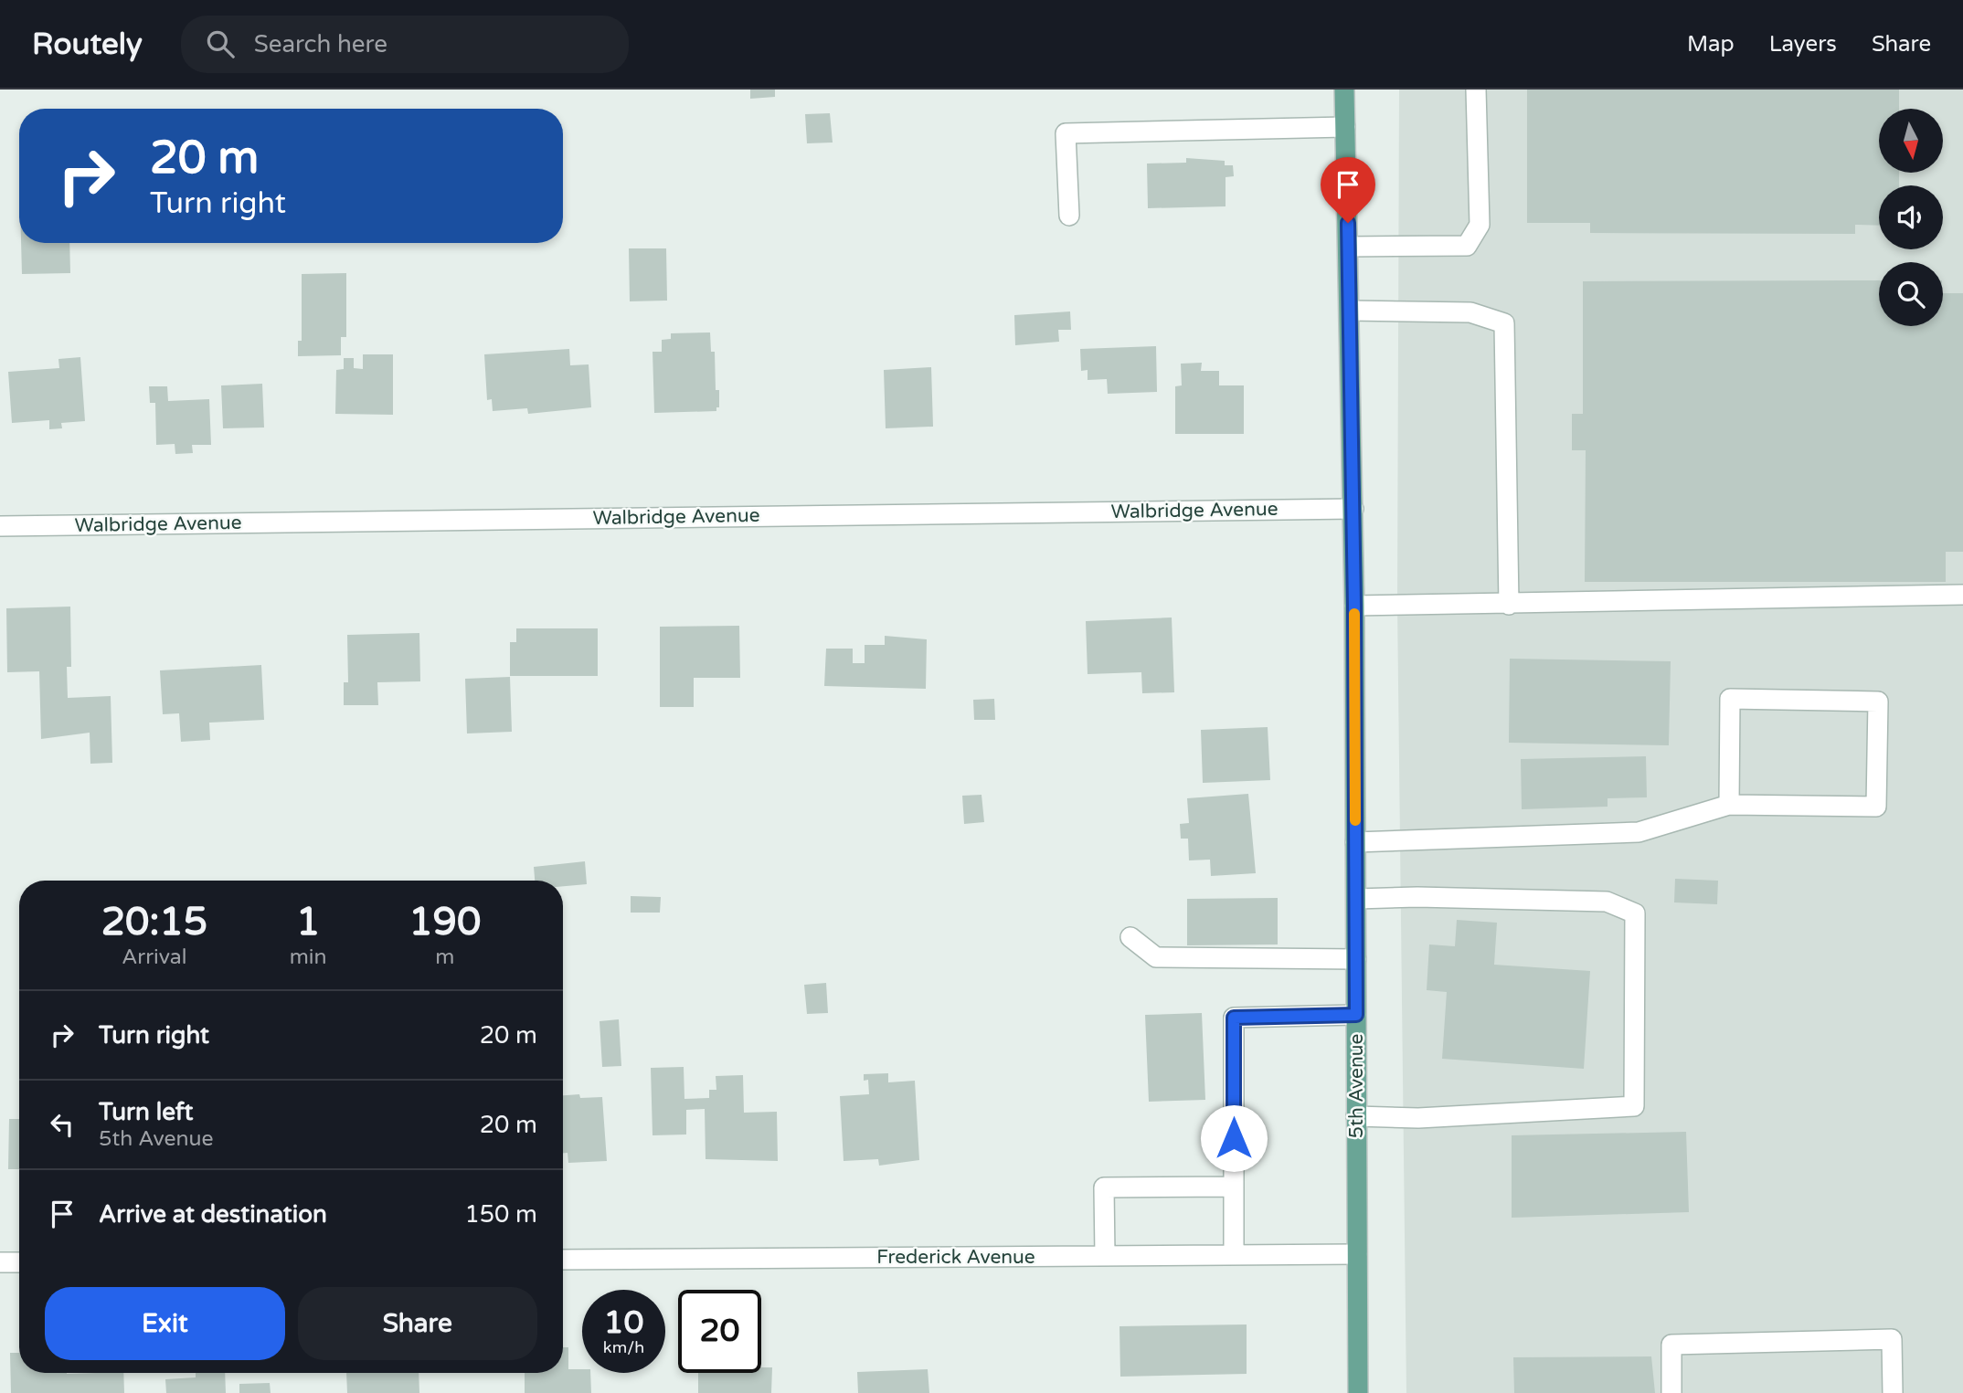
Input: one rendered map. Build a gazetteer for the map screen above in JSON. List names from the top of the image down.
{
  "streets": {
    "main road": ["5th Avenue"],
    "street": ["Walbridge Avenue", "Frederick Avenue"]
  },
  "crossings": [
    ["Walbridge Avenue", "5th Avenue"],
    ["5th Avenue", "Frederick Avenue"]
  ],
  "north": "bottom",
  "page": {
    "header": "Routely",
    "search": "Search here",
    "nav": ["Map", "Layers", "Share"],
    "turn": ["20 m", "Turn right"],
    "eta": [
      "20:15",
      "Arrival",
      "1",
      "min",
      "190",
      "m"
    ],
    "list": [
      {
        "name": "Turn right",
        "value": "20 m"
      },
      {
        "name": "Turn left",
        "note": "5th Avenue",
        "value": "20 m"
      },
      {
        "name": "Arrive at destination",
        "value": "150 m"
      }
    ],
    "buttons": ["Exit", "Share"],
    "speed": "10 km/h",
    "limit": "20"
  }
}
